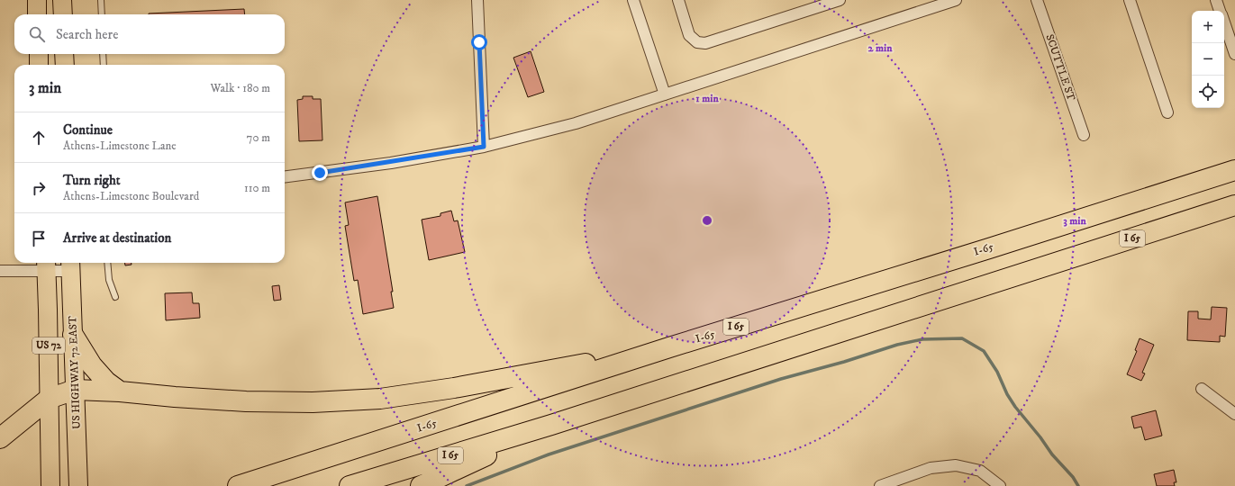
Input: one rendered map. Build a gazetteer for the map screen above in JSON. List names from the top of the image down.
{
  "streets": {
    "highway": [
      "I 65",
      "I-65",
      "US 72",
      "US HIGHWAY 72 EAST"
    ],
    "street": ["SCUTTLE ST"]
  },
  "page": {
    "map_buttons": ["+", "−"],
    "search": "Search here",
    "heading": ["3 min", "Walk · 180 m"],
    "list": [
      ["Continue", "Athens-Limestone Lane", "70 m"],
      ["Turn right", "Athens-Limestone Boulevard", "110 m"],
      "Arrive at destination"
    ]
  },
  "rings": ["2 min", "1 min", "3 min"]
}
